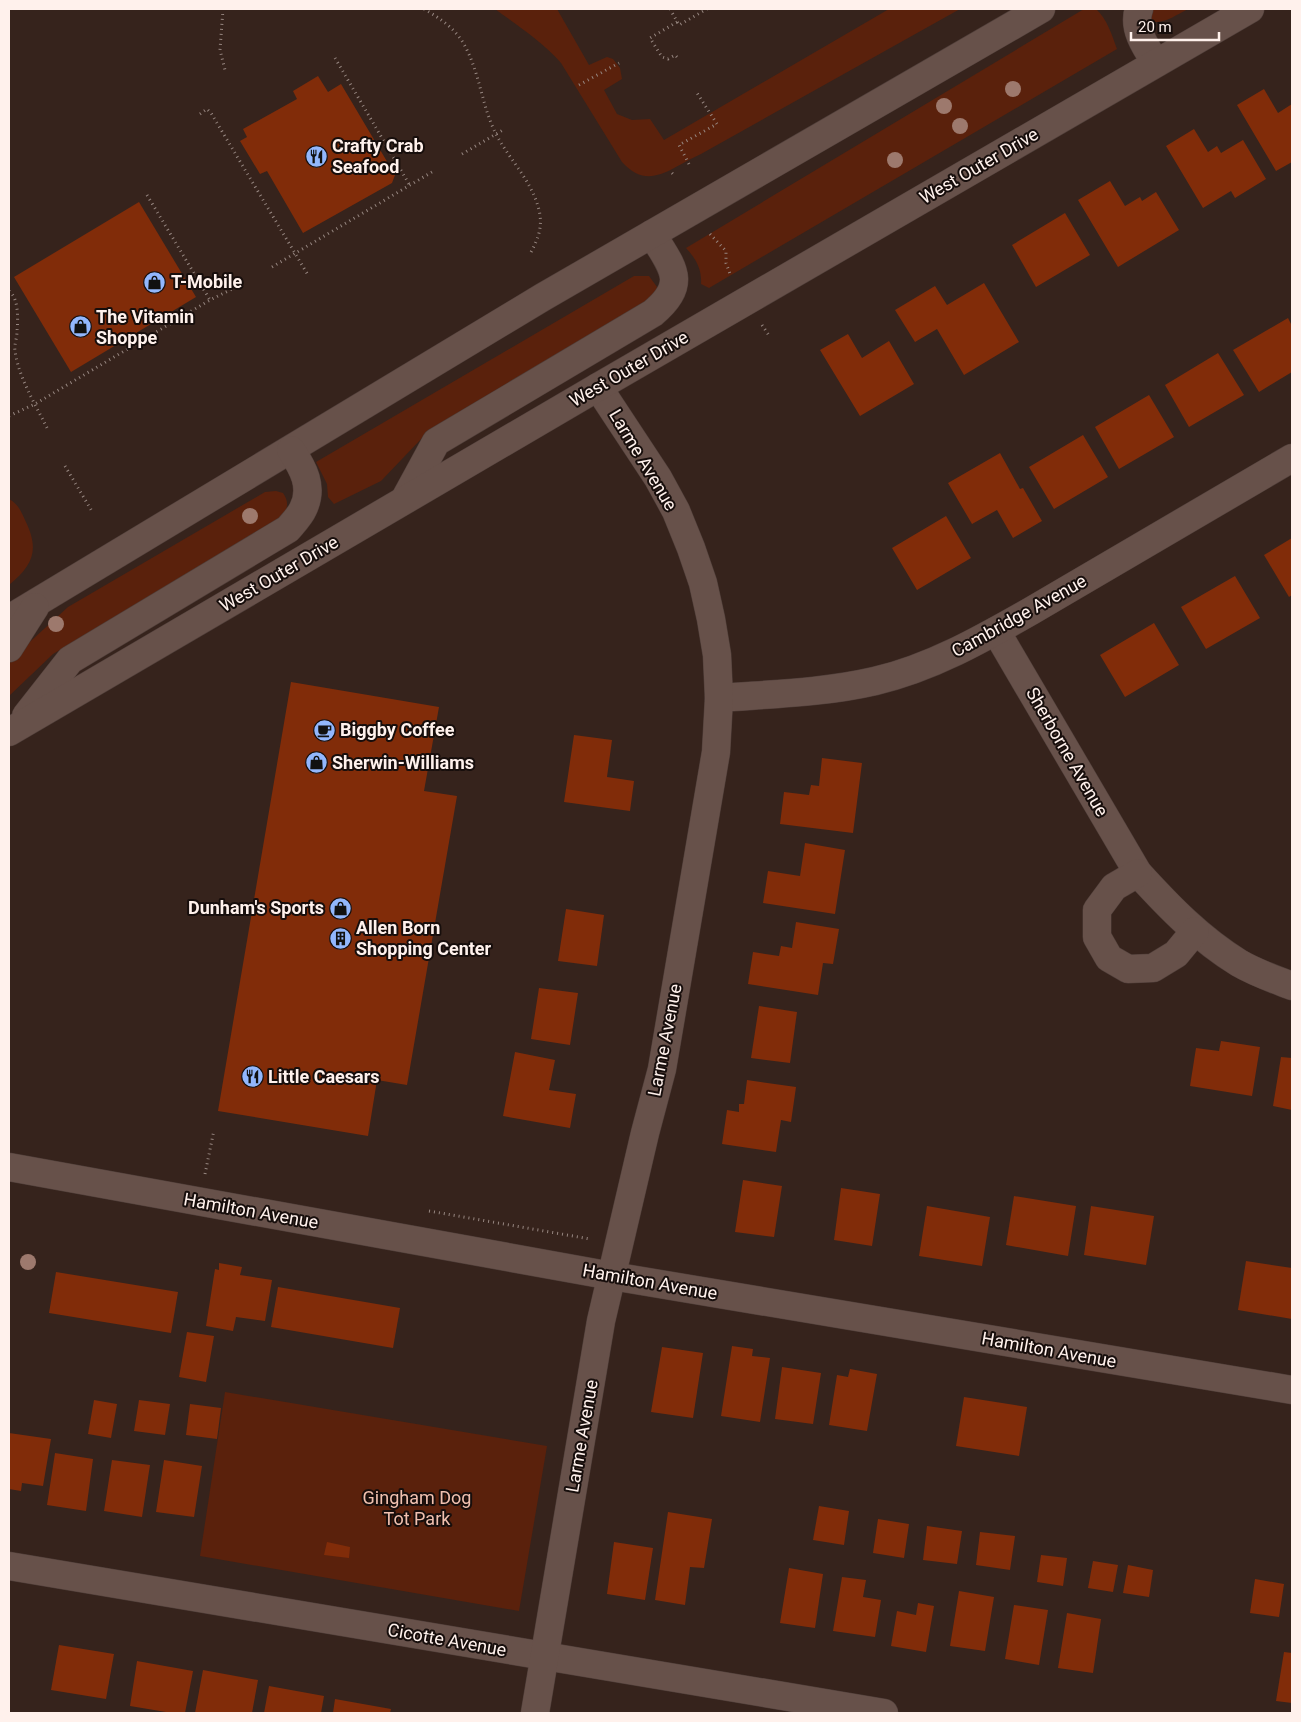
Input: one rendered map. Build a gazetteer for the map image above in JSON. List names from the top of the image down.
{
  "streets": {
    "street": [
      "West Outer Drive",
      "Larme Avenue",
      "Cambridge Avenue",
      "Sherborne Avenue",
      "Hamilton Avenue",
      "Cicotte Avenue"
    ]
  },
  "crossings": [
    ["West Outer Drive", "Larme Avenue"],
    ["Larme Avenue", "Cambridge Avenue"],
    ["Larme Avenue", "Hamilton Avenue"],
    ["Larme Avenue", "Cicotte Avenue"],
    ["Cambridge Avenue", "Sherborne Avenue"]
  ],
  "parks": ["Gingham Dog Tot Park"],
  "places": {
    "restaurant": ["Crafty Crab Seafood", "Little Caesars"],
    "shop": [
      "T-Mobile",
      "The Vitamin Shoppe",
      "Sherwin-Williams",
      "Dunham's Sports"
    ],
    "cafe": ["Biggby Coffee"],
    "building": ["Allen Born Shopping Center"]
  },
  "scale_bar": "20 m"
}
